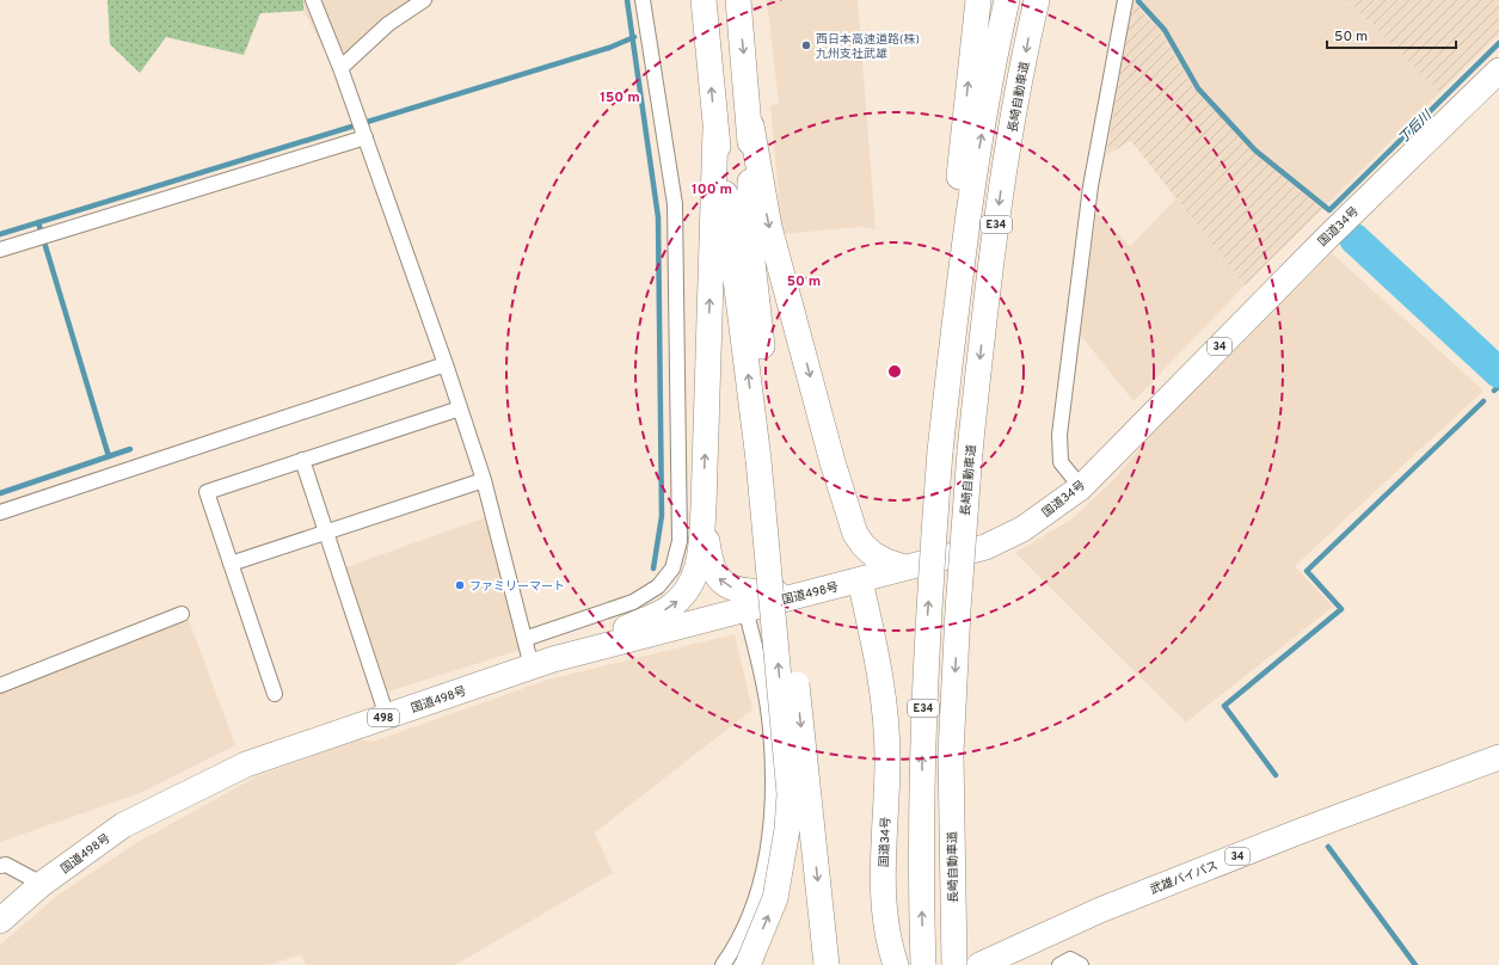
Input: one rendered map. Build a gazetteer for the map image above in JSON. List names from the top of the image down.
{
  "streets": {
    "highway": [
      "長崎自動車道",
      "E34",
      "国道34号",
      "34",
      "国道498号",
      "498",
      "武雄バイパス"
    ]
  },
  "crossings": [
    ["国道34号", "国道498号"]
  ],
  "water": ["丁后川"],
  "places": ["西日本高速道路(株) 九州支社武雄", "ファミリーマート"],
  "scale_bar": "50 m",
  "rings": ["150 m", "100 m", "50 m"]
}
